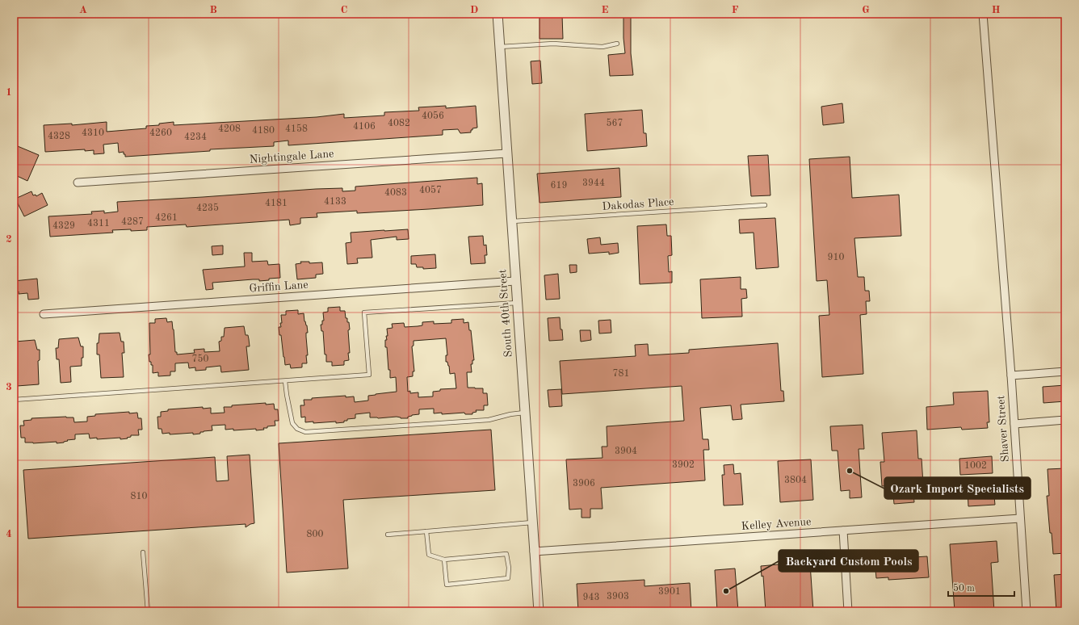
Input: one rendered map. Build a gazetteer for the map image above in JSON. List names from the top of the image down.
{
  "streets": {
    "street": [
      "Nightingale Lane",
      "Griffin Lane",
      "South 40th Street",
      "Shaver Street",
      "Kelley Avenue"
    ],
    "lane": ["Dakodas Place"]
  },
  "crossings": [
    ["Nightingale Lane", "South 40th Street"],
    ["Dakodas Place", "South 40th Street"],
    ["Griffin Lane", "South 40th Street"],
    ["South 40th Street", "Kelley Avenue"],
    ["Shaver Street", "Kelley Avenue"]
  ],
  "places": ["Ozark Import Specialists", "Backyard Custom Pools"],
  "house_numbers": [
    "4056",
    "4082",
    "567",
    "4106",
    "4208",
    "4158",
    "4180",
    "4310",
    "4260",
    "4328",
    "4234",
    "3944",
    "619",
    "4057",
    "4083",
    "4133",
    "4181",
    "4235",
    "4261",
    "4287",
    "4311",
    "4329",
    "910",
    "750",
    "781",
    "3904",
    "3902",
    "1002",
    "3804",
    "3906",
    "810",
    "800",
    "3901",
    "3903",
    "943"
  ],
  "scale_bar": "50 m",
  "grid": {
    "columns": [
      "A",
      "B",
      "C",
      "D",
      "E",
      "F",
      "G",
      "H"
    ],
    "rows": [
      "1",
      "2",
      "3",
      "4"
    ]
  }
}
